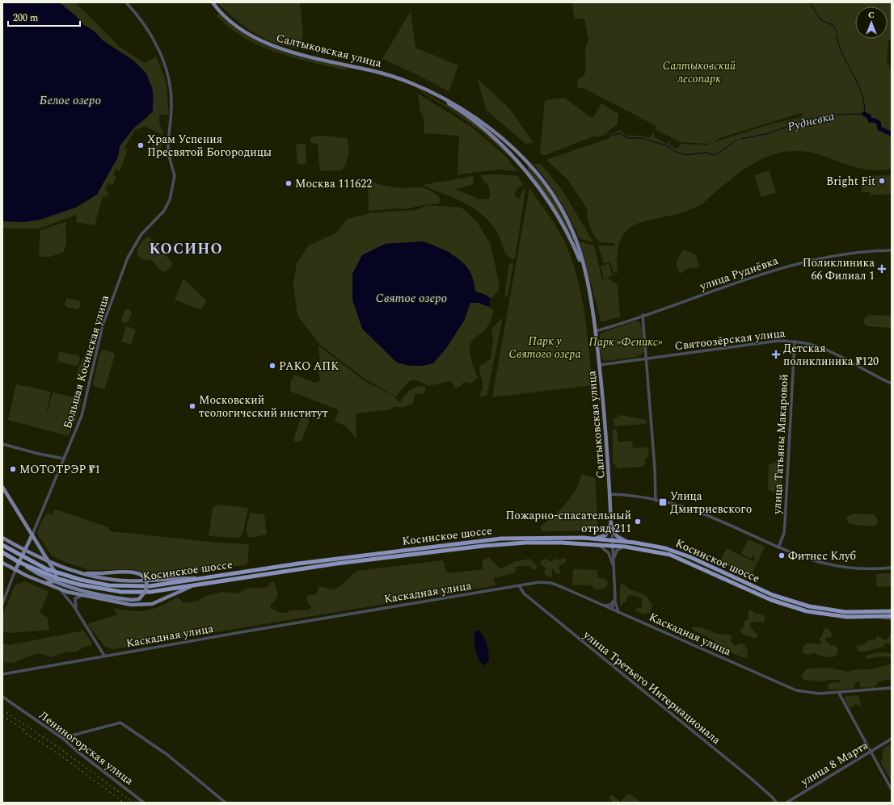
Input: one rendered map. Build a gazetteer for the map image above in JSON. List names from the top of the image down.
{
  "streets": {
    "highway": ["Косинское шоссе"],
    "main road": ["Салтыковская улица"],
    "street": [
      "улица Руднёвка",
      "Святоозёрская улица",
      "Большая Косинская улица",
      "улица Татьяны Макаровой",
      "Каскадная улица",
      "улица Третьего Интернационала",
      "Лениногорская улица",
      "улица 8 Марта"
    ]
  },
  "crossings": [
    ["Салтыковская улица", "улица Руднёвка"],
    ["Салтыковская улица", "Святоозёрская улица"],
    ["Салтыковская улица", "Косинское шоссе"],
    ["Салтыковская улица", "Каскадная улица"],
    ["Святоозёрская улица", "улица Татьяны Макаровой"],
    ["Каскадная улица", "улица Третьего Интернационала"]
  ],
  "districts": ["КОСИНО"],
  "water": ["Белое озеро", "Рудневка", "Святое озеро"],
  "parks": ["Салтыковский лесопарк", "Парк у Святого озера", "Парк «Феникс»"],
  "places": {
    "other": [
      "Храм Успения Пресвятой Богородицы",
      "Bright Fit",
      "Москва 111622",
      "РАКО АПК",
      "Московский теологический институт",
      "МОТОТРЭР №1",
      "Пожарно-спасательный отряд 211",
      "Фитнес Клуб"
    ],
    "health": ["Поликлиника 66 Филиал 1", "Детская поликлиника №120"],
    "transit": ["Улица Дмитриевского"]
  },
  "scale_bar": "200 m",
  "north": "top"
}
